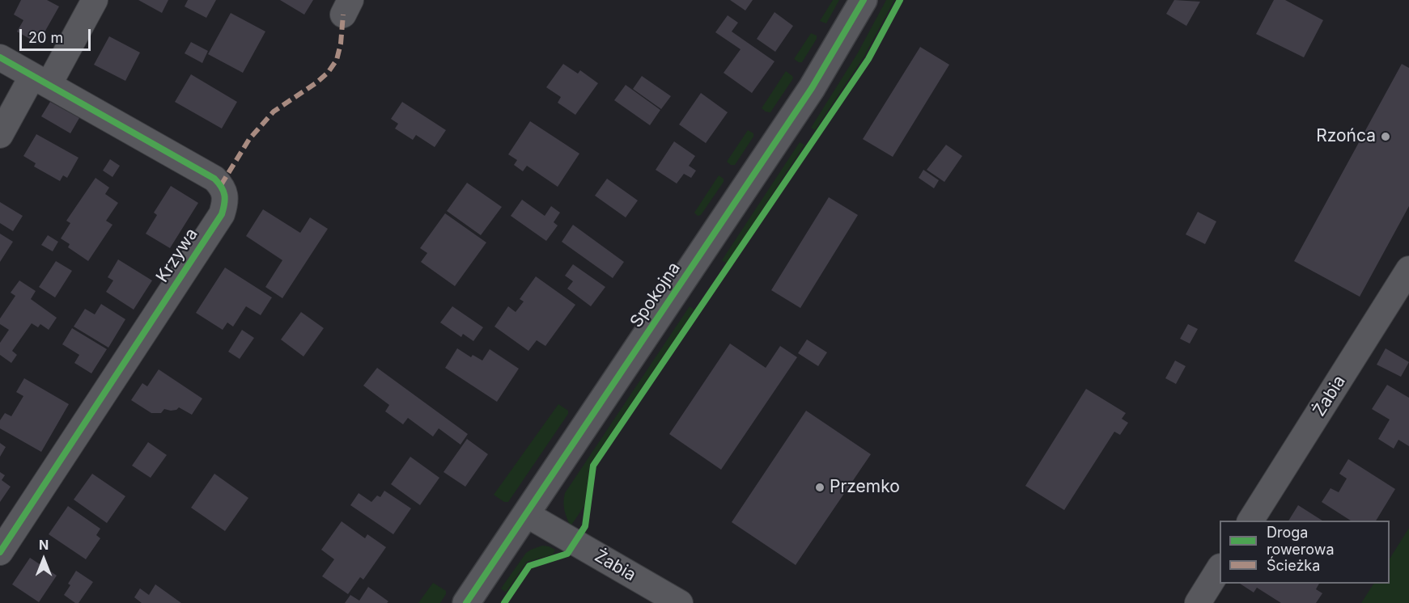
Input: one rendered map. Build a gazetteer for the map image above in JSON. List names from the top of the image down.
{
  "streets": {
    "street": ["Krzywa", "Spokojna", "Żabia"]
  },
  "crossings": [
    ["Spokojna", "Żabia"]
  ],
  "places": ["Rzońca", "Przemko"],
  "legend": ["Droga rowerowa", "Ścieżka"],
  "scale_bar": "20 m",
  "north": "top"
}
